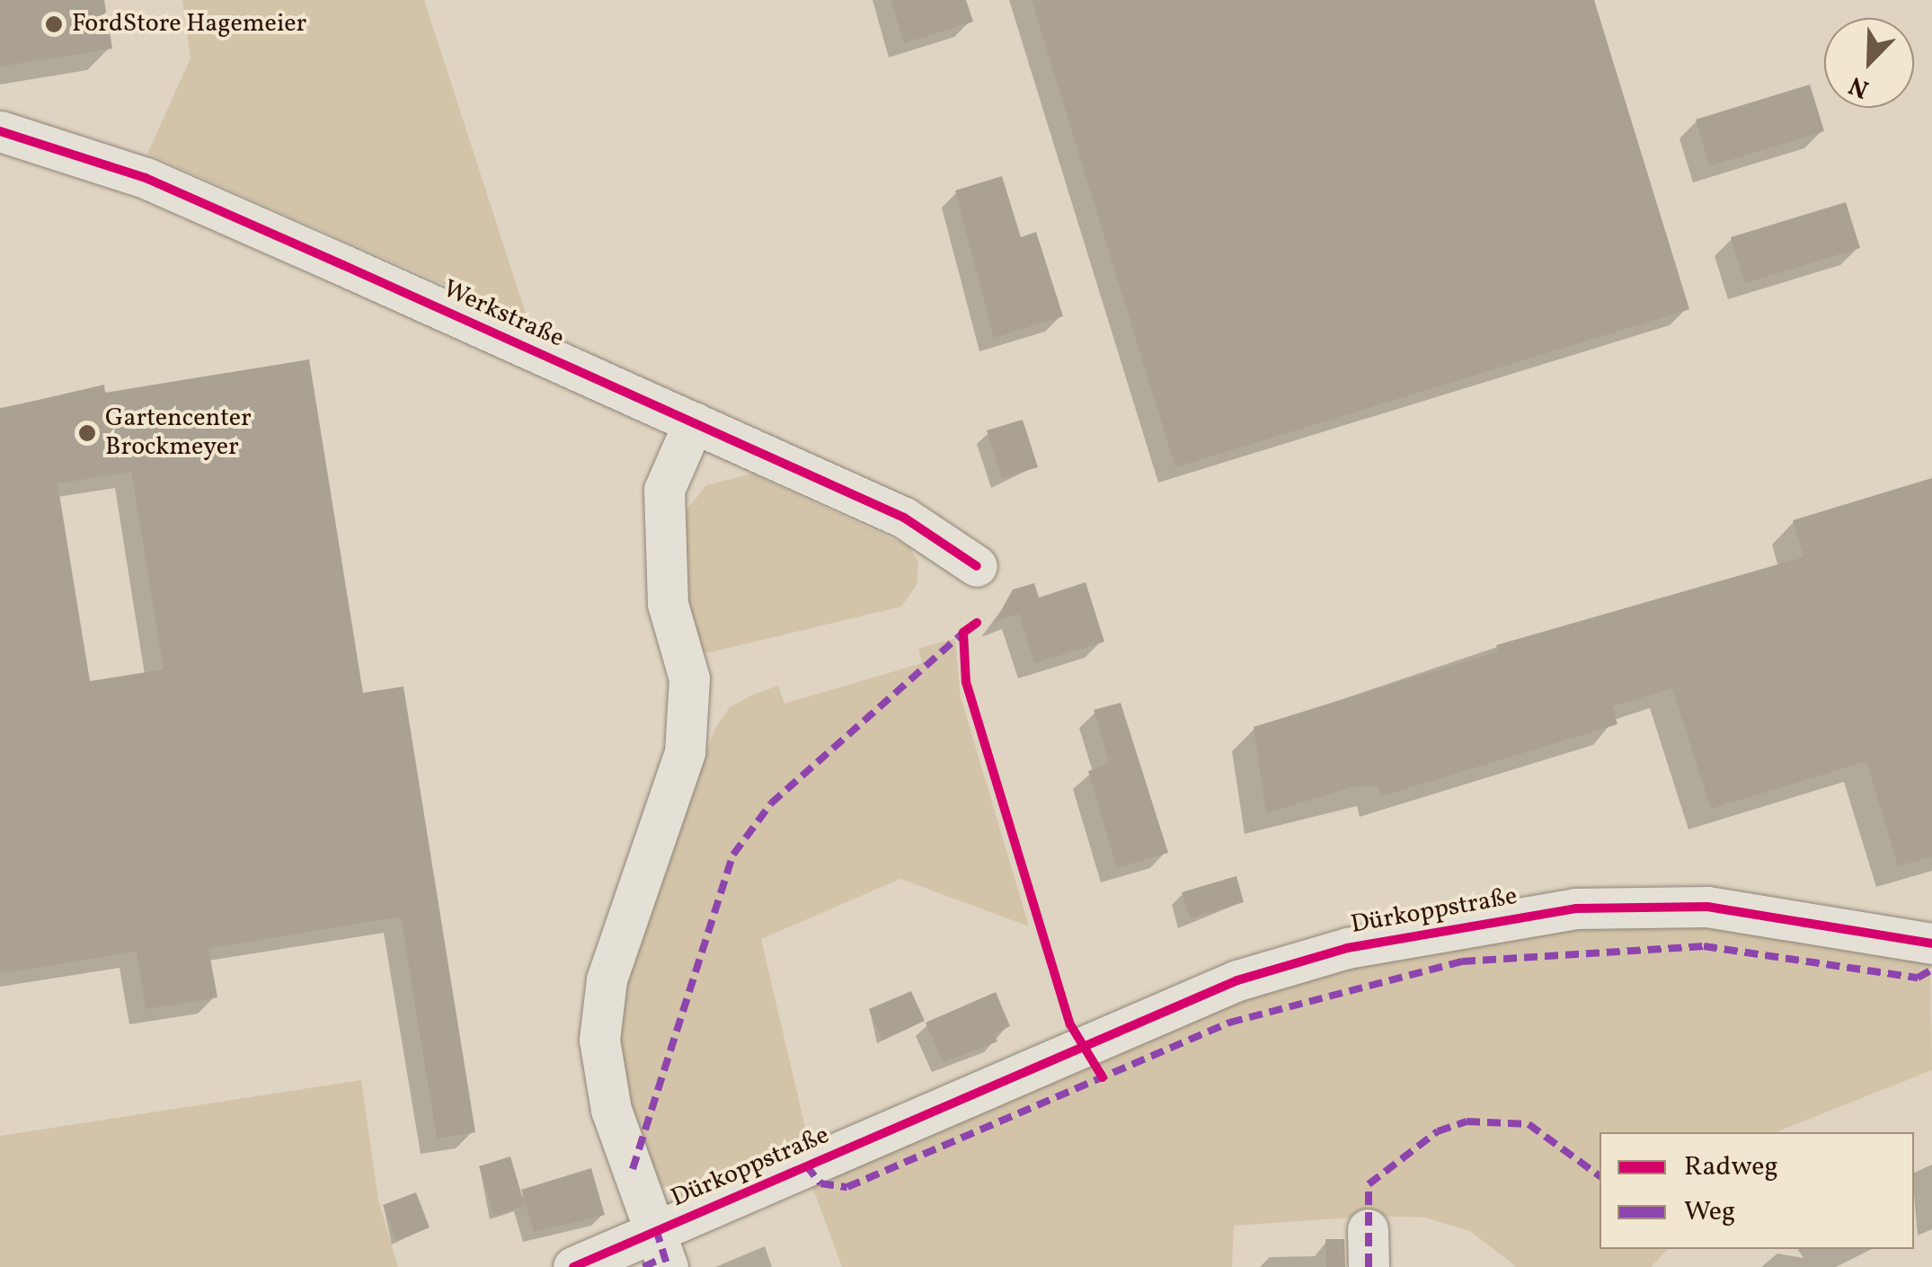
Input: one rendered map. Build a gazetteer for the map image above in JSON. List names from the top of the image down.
{
  "streets": {
    "street": ["Werkstraße", "Dürkoppstraße"]
  },
  "places": ["FordStore Hagemeier", "Gartencenter Brockmeyer"],
  "legend": ["Radweg", "Weg"],
  "north": "bottom left"
}
